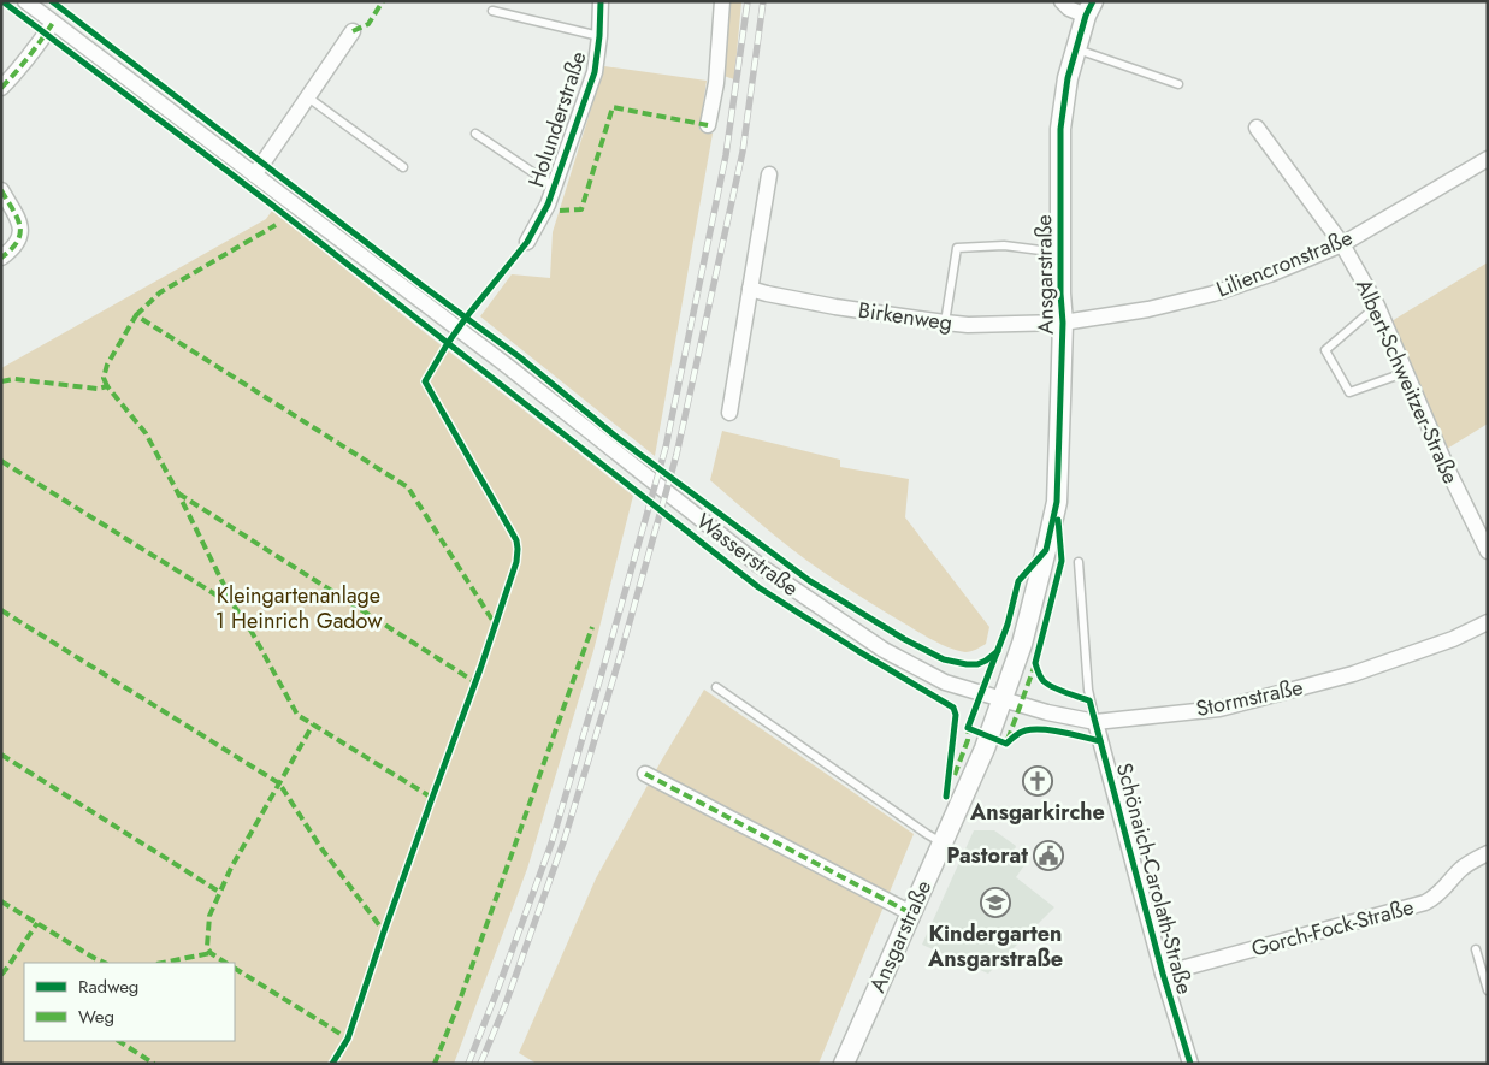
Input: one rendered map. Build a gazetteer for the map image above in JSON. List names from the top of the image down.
{
  "streets": {
    "street": [
      "Holunderstraße",
      "Liliencronstraße",
      "Ansgarstraße",
      "Birkenweg",
      "Albert-Schweitzer-Straße",
      "Wasserstraße",
      "Stormstraße",
      "Schönaich-Carolath-Straße",
      "Gorch-Fock-Straße"
    ]
  },
  "crossings": [
    ["Liliencronstraße", "Ansgarstraße"],
    ["Liliencronstraße", "Birkenweg"],
    ["Liliencronstraße", "Albert-Schweitzer-Straße"],
    ["Ansgarstraße", "Birkenweg"],
    ["Ansgarstraße", "Wasserstraße"],
    ["Ansgarstraße", "Stormstraße"],
    ["Wasserstraße", "Stormstraße"],
    ["Stormstraße", "Schönaich-Carolath-Straße"],
    ["Schönaich-Carolath-Straße", "Gorch-Fock-Straße"]
  ],
  "parks": ["Kleingartenanlage 1 Heinrich Gadow"],
  "places": {
    "church": ["Ansgarkirche"],
    "public building": ["Pastorat"],
    "school or university": ["Kindergarten Ansgarstraße"]
  },
  "legend": ["Radweg", "Weg"]
}
